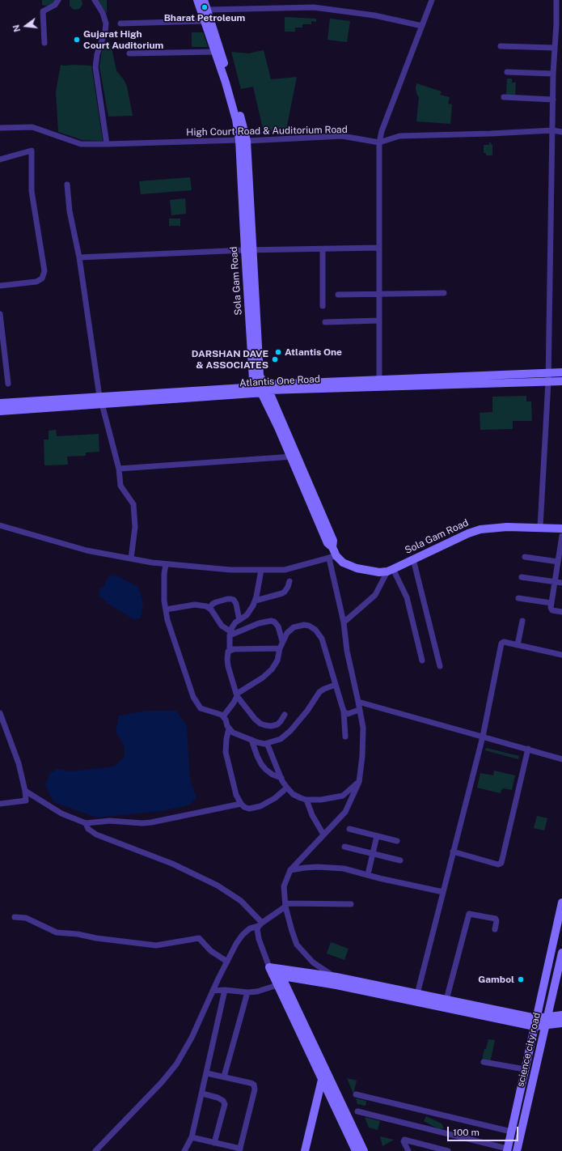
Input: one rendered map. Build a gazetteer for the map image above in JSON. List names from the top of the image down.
{
  "streets": {
    "street": [
      "High Court Road & Auditorium Road",
      "Sola Gam Road",
      "Atlantis One Road",
      "science city road"
    ]
  },
  "crossings": [
    ["High Court Road & Auditorium Road", "Sola Gam Road"],
    ["Sola Gam Road", "Atlantis One Road"]
  ],
  "places": [
    "Bharat Petroleum",
    "Gujarat High Court Auditorium",
    "Atlantis One",
    "DARSHAN DAVE & ASSOCIATES",
    "Gambol"
  ],
  "scale_bar": "100 m",
  "north": "left"
}
